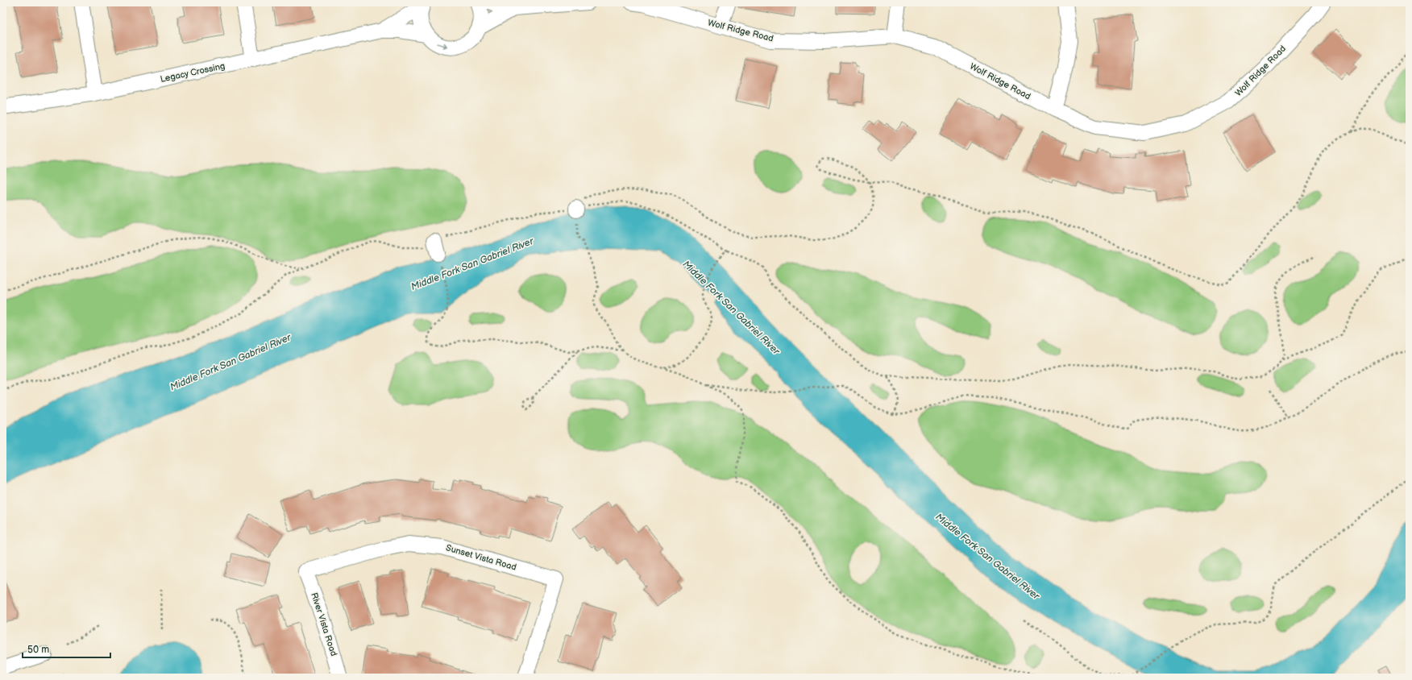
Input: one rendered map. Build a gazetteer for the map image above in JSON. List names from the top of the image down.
{
  "streets": {
    "street": [
      "Wolf Ridge Road",
      "Legacy Crossing",
      "Sunset Vista Road",
      "River Vista Road"
    ]
  },
  "crossings": [
    ["Sunset Vista Road", "River Vista Road"]
  ],
  "water": ["Middle Fork San Gabriel River"],
  "scale_bar": "50 m"
}
